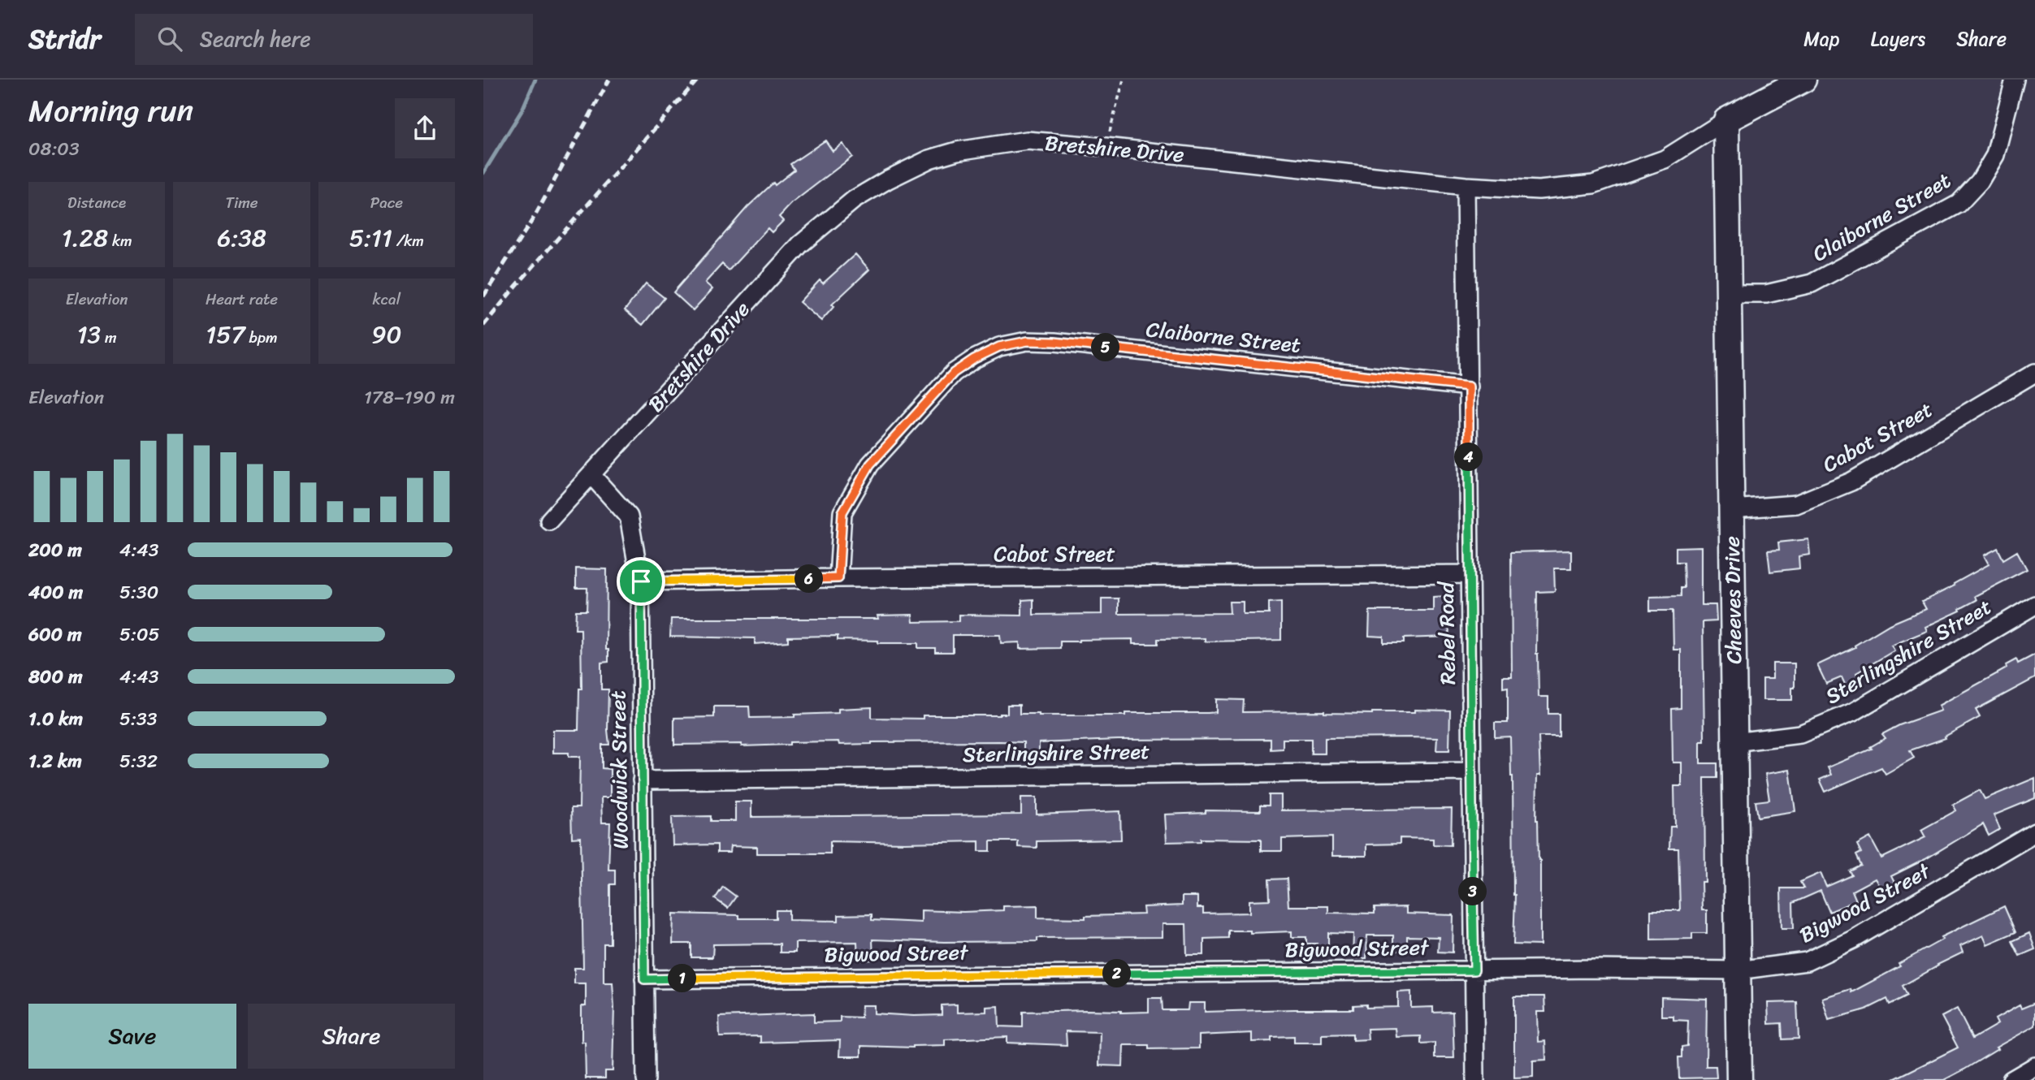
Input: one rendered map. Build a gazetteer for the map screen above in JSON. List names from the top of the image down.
{
  "streets": {
    "street": [
      "Bretshire Drive",
      "Claiborne Street",
      "Cabot Street",
      "Cheeves Drive",
      "Rebel Road",
      "Sterlingshire Street",
      "Woodwick Street",
      "Bigwood Street"
    ]
  },
  "crossings": [
    ["Bretshire Drive", "Cheeves Drive"],
    ["Bretshire Drive", "Rebel Road"],
    ["Bretshire Drive", "Woodwick Street"],
    ["Claiborne Street", "Cabot Street"],
    ["Claiborne Street", "Cheeves Drive"],
    ["Claiborne Street", "Rebel Road"],
    ["Cabot Street", "Cheeves Drive"],
    ["Cabot Street", "Rebel Road"],
    ["Cabot Street", "Woodwick Street"],
    ["Cheeves Drive", "Sterlingshire Street"],
    ["Cheeves Drive", "Bigwood Street"],
    ["Rebel Road", "Sterlingshire Street"],
    ["Rebel Road", "Bigwood Street"],
    ["Sterlingshire Street", "Woodwick Street"],
    ["Woodwick Street", "Bigwood Street"]
  ],
  "page": {
    "header": "Stridr",
    "search": "Search here",
    "nav": ["Map", "Layers", "Share"],
    "heading": ["Morning run", "08:03"],
    "stats": [
      ["Distance", "1.28 km"],
      ["Time", "6:38"],
      ["Pace", "5:11 /km"],
      ["Elevation", "13 m"],
      ["Heart rate", "157 bpm"],
      ["kcal", "90"]
    ],
    "pins": [
      "5",
      "4",
      "6",
      "3",
      "2",
      "1"
    ],
    "chart": ["Elevation", "178–190 m"],
    "list": [
      {
        "name": "200 m",
        "note": "4:43"
      },
      {
        "name": "400 m",
        "note": "5:30"
      },
      {
        "name": "600 m",
        "note": "5:05"
      },
      {
        "name": "800 m",
        "note": "4:43"
      },
      {
        "name": "1.0 km",
        "note": "5:33"
      },
      {
        "name": "1.2 km",
        "note": "5:32"
      }
    ],
    "buttons": ["Save", "Share"]
  }
}
